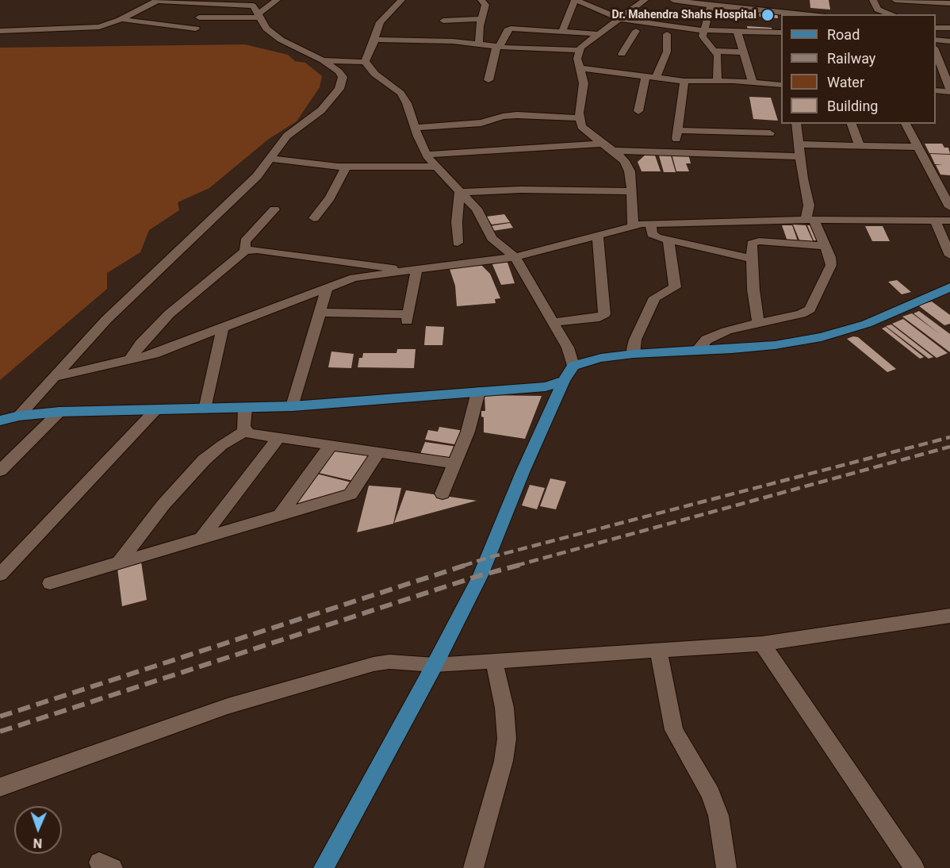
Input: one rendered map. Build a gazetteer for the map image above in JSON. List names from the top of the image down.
{
  "places": ["Dr. Mahendra Shahs Hospital"],
  "legend": [
    "Road",
    "Railway",
    "Water",
    "Building"
  ],
  "north": "bottom"
}
